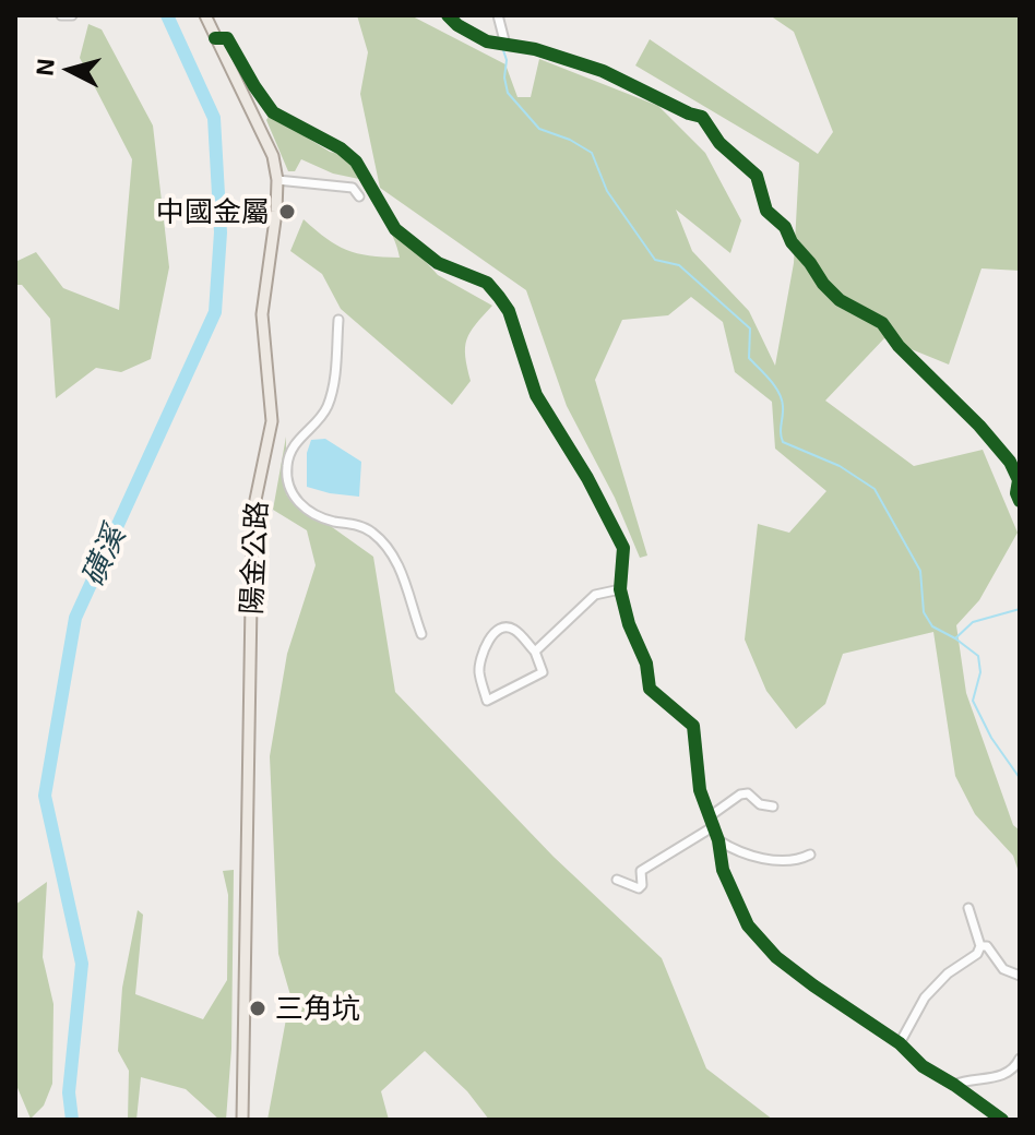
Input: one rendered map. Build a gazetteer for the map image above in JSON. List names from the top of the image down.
{
  "streets": {
    "main road": ["陽金公路"]
  },
  "water": ["磺溪"],
  "places": ["中國金屬", "三角坑"],
  "north": "left"
}
